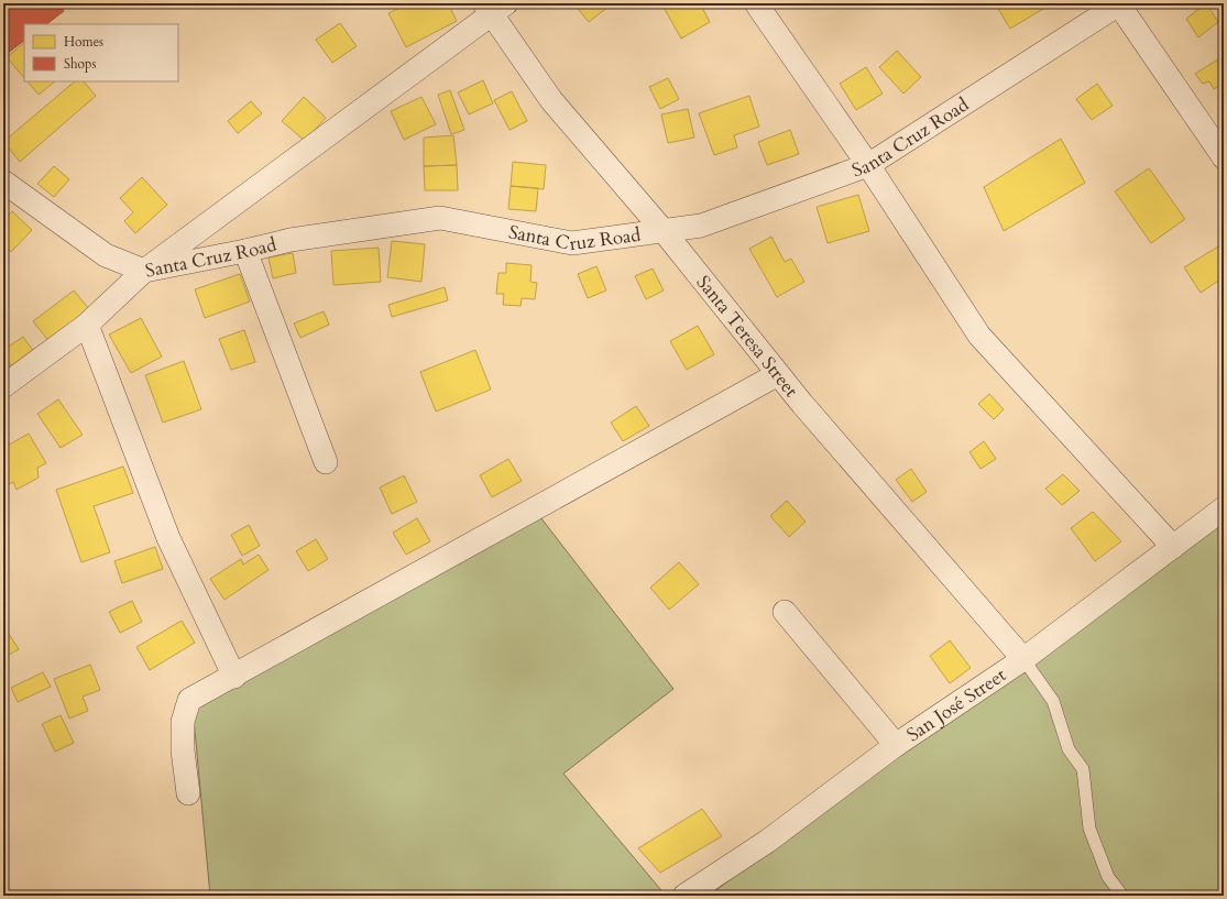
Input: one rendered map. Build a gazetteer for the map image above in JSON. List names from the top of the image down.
{
  "streets": {
    "street": ["Santa Cruz Road", "Santa Teresa Street", "San José Street"]
  },
  "crossings": [
    ["Santa Cruz Road", "Santa Teresa Street"],
    ["Santa Teresa Street", "San José Street"]
  ],
  "legend": ["Homes", "Shops"]
}
